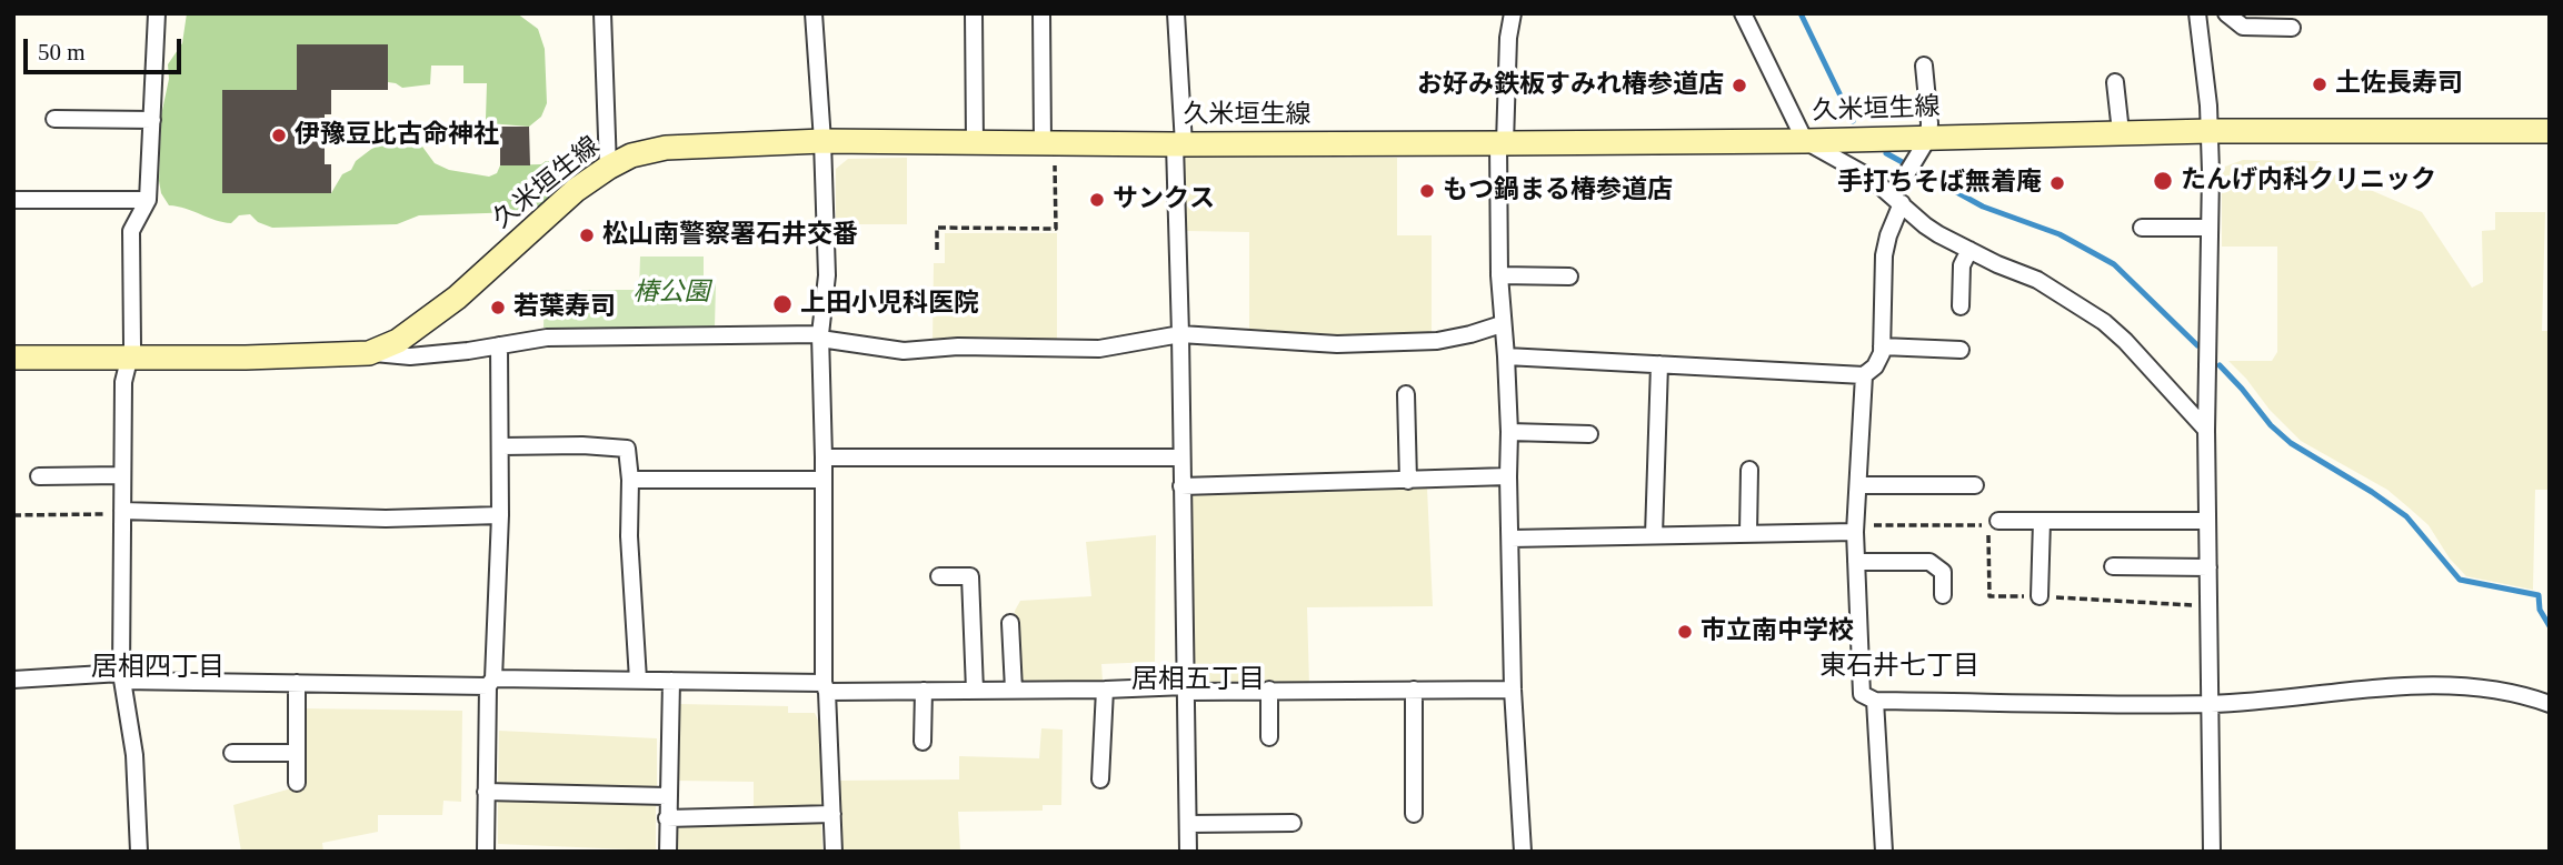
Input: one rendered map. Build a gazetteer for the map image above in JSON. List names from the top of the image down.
{
  "streets": {
    "main road": ["久米垣生線"]
  },
  "districts": ["東石井七丁目", "居相四丁目", "居相五丁目"],
  "parks": ["椿公園"],
  "places": [
    "土佐長寿司",
    "お好み鉄板すみれ椿参道店",
    "伊豫豆比古命神社",
    "たんげ内科クリニック",
    "手打ちそば無着庵",
    "もつ鍋まる椿参道店",
    "サンクス",
    "松山南警察署石井交番",
    "上田小児科医院",
    "若葉寿司",
    "市立南中学校"
  ],
  "scale_bar": "50 m"
}
